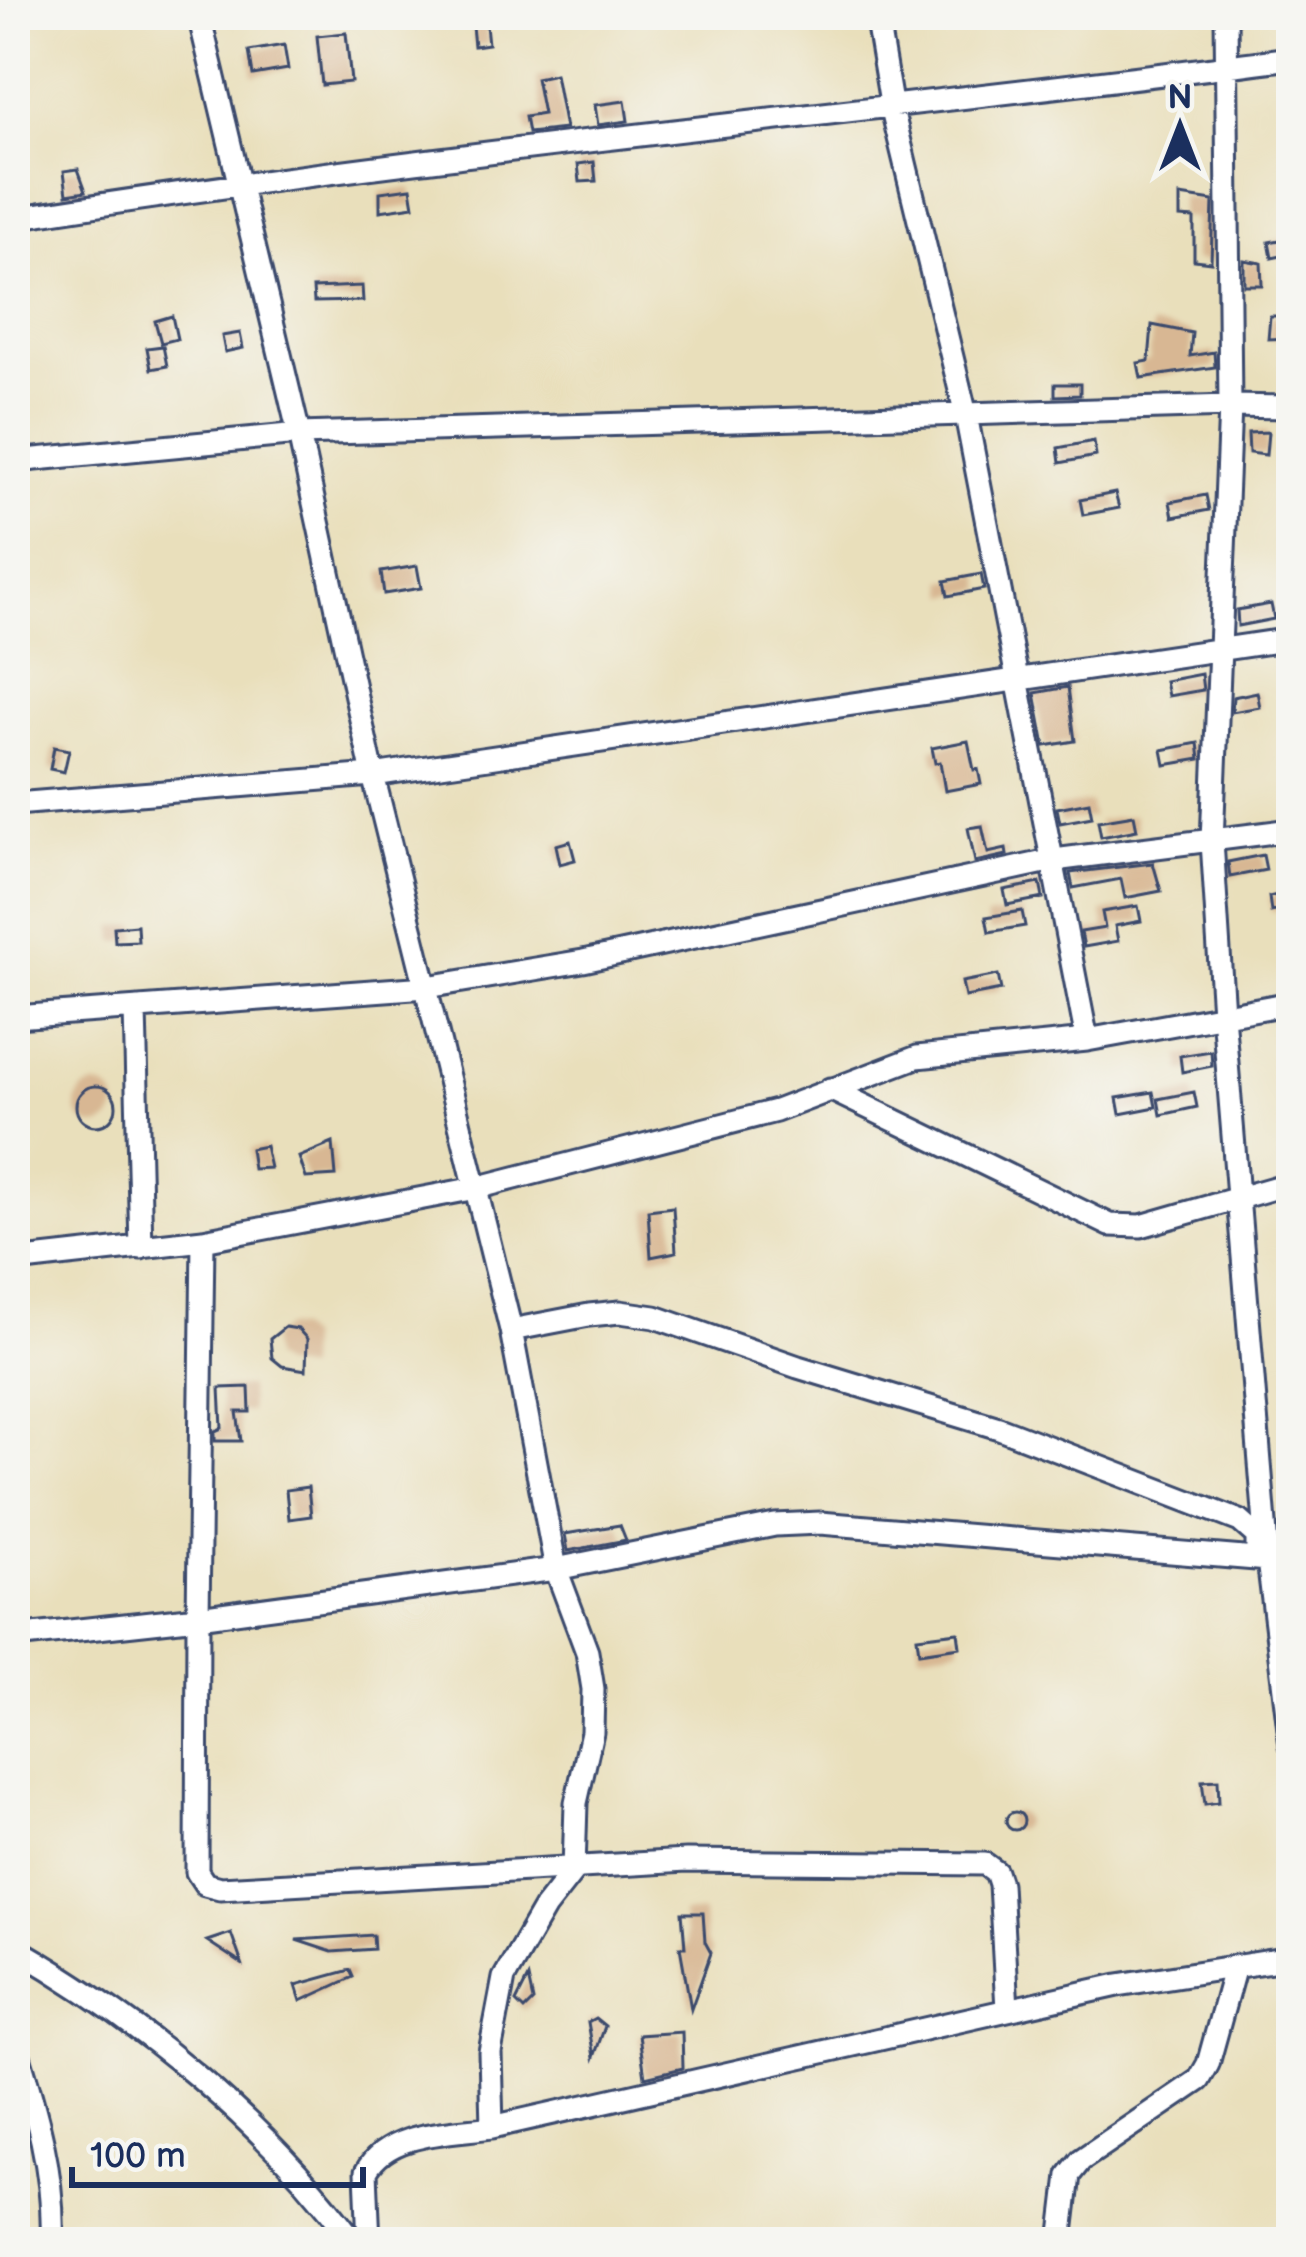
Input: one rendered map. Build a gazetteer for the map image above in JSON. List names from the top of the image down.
{
  "scale_bar": "100 m",
  "north": "top"
}
